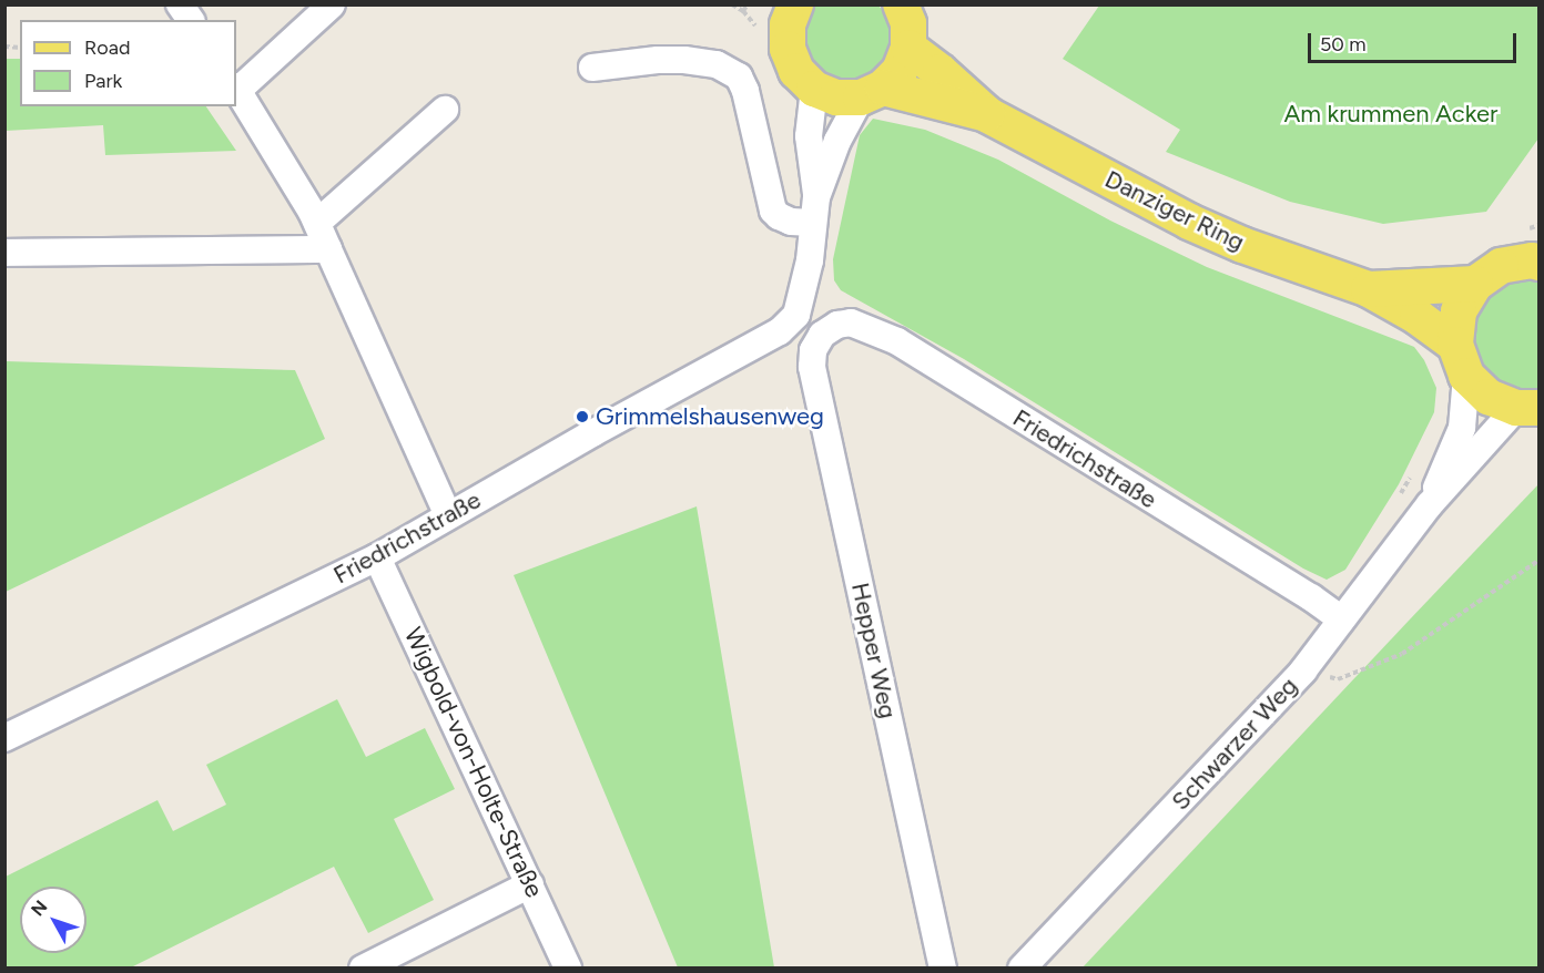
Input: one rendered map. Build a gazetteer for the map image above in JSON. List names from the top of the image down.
{
  "streets": {
    "main road": ["Danziger Ring"],
    "street": [
      "Friedrichstraße",
      "Hepper Weg",
      "Schwarzer Weg",
      "Wigbold-von-Holte-Straße"
    ]
  },
  "crossings": [
    ["Danziger Ring", "Schwarzer Weg"],
    ["Friedrichstraße", "Hepper Weg"],
    ["Friedrichstraße", "Schwarzer Weg"],
    ["Friedrichstraße", "Wigbold-von-Holte-Straße"]
  ],
  "parks": ["Am krummen Acker"],
  "places": ["Grimmelshausenweg"],
  "legend": ["Road", "Park"],
  "scale_bar": "50 m",
  "north": "top left"
}
